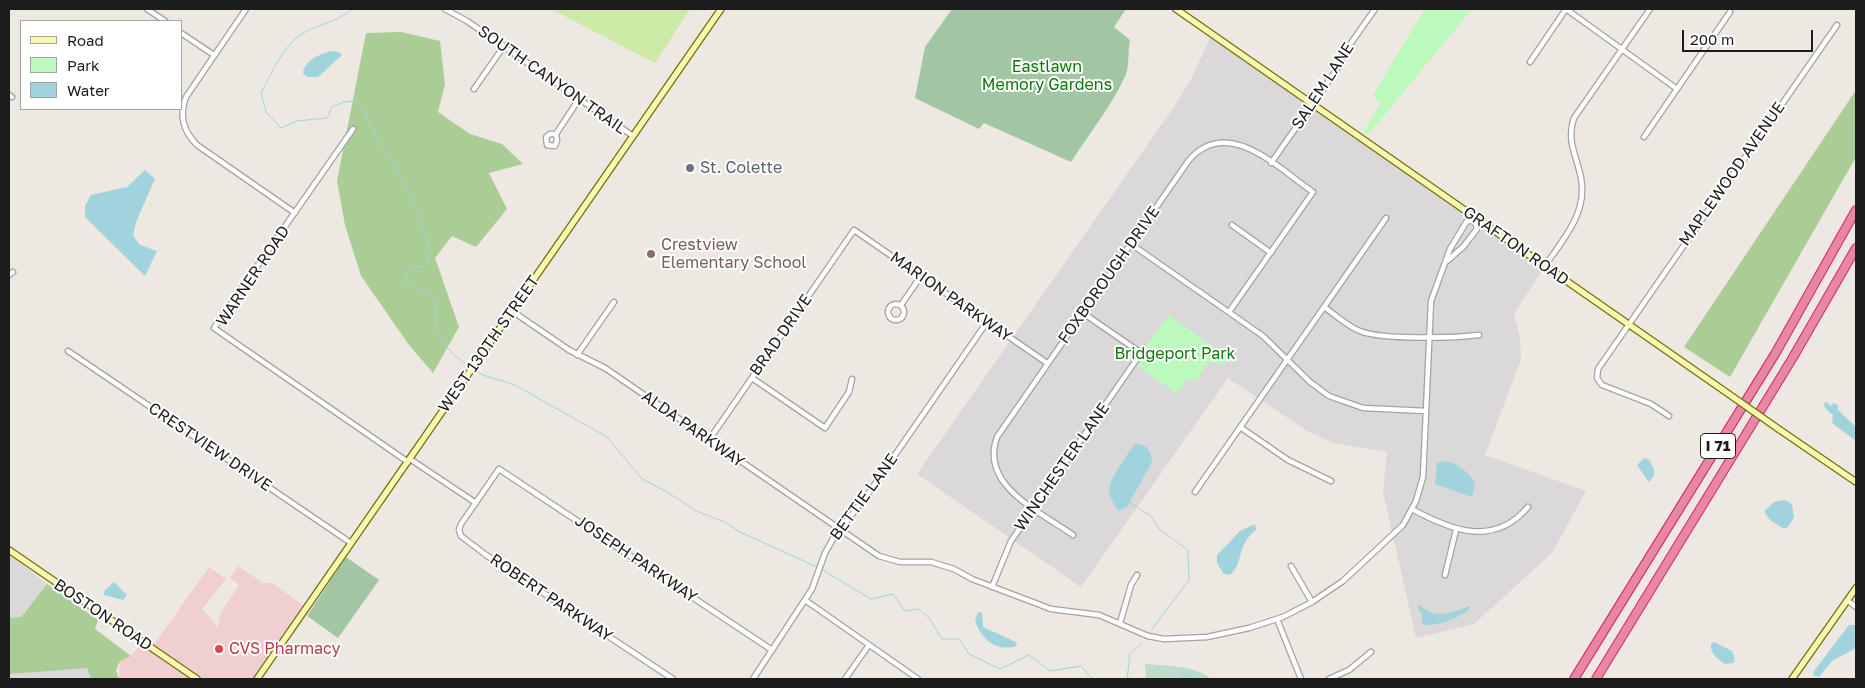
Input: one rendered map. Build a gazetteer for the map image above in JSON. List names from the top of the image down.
{
  "streets": {
    "highway": ["I 71"],
    "street": [
      "SOUTH CANYON TRAIL",
      "SALEM LANE",
      "MAPLEWOOD AVENUE",
      "GRAFTON ROAD",
      "FOXBOROUGH DRIVE",
      "WARNER ROAD",
      "MARION PARKWAY",
      "BRAD DRIVE",
      "WEST 130TH STREET",
      "ALDA PARKWAY",
      "CRESTVIEW DRIVE",
      "WINCHESTER LANE",
      "BETTIE LANE",
      "JOSEPH PARKWAY",
      "ROBERT PARKWAY",
      "BOSTON ROAD"
    ]
  },
  "crossings": [
    ["SOUTH CANYON TRAIL", "WEST 130TH STREET"],
    ["SALEM LANE", "GRAFTON ROAD"],
    ["SALEM LANE", "FOXBOROUGH DRIVE"],
    ["MAPLEWOOD AVENUE", "GRAFTON ROAD"],
    ["GRAFTON ROAD", "ALDA PARKWAY"],
    ["FOXBOROUGH DRIVE", "MARION PARKWAY"],
    ["FOXBOROUGH DRIVE", "WINCHESTER LANE"],
    ["WARNER ROAD", "WEST 130TH STREET"],
    ["MARION PARKWAY", "BRAD DRIVE"],
    ["MARION PARKWAY", "BETTIE LANE"],
    ["BRAD DRIVE", "ALDA PARKWAY"],
    ["WEST 130TH STREET", "ALDA PARKWAY"],
    ["WEST 130TH STREET", "CRESTVIEW DRIVE"],
    ["ALDA PARKWAY", "WINCHESTER LANE"],
    ["ALDA PARKWAY", "BETTIE LANE"],
    ["BETTIE LANE", "JOSEPH PARKWAY"],
    ["JOSEPH PARKWAY", "ROBERT PARKWAY"]
  ],
  "parks": ["Eastlawn Memory Gardens", "Bridgeport Park"],
  "places": ["St. Colette", "Crestview Elementary School", "CVS Pharmacy"],
  "legend": ["Road", "Park", "Water"],
  "scale_bar": "200 m"
}
